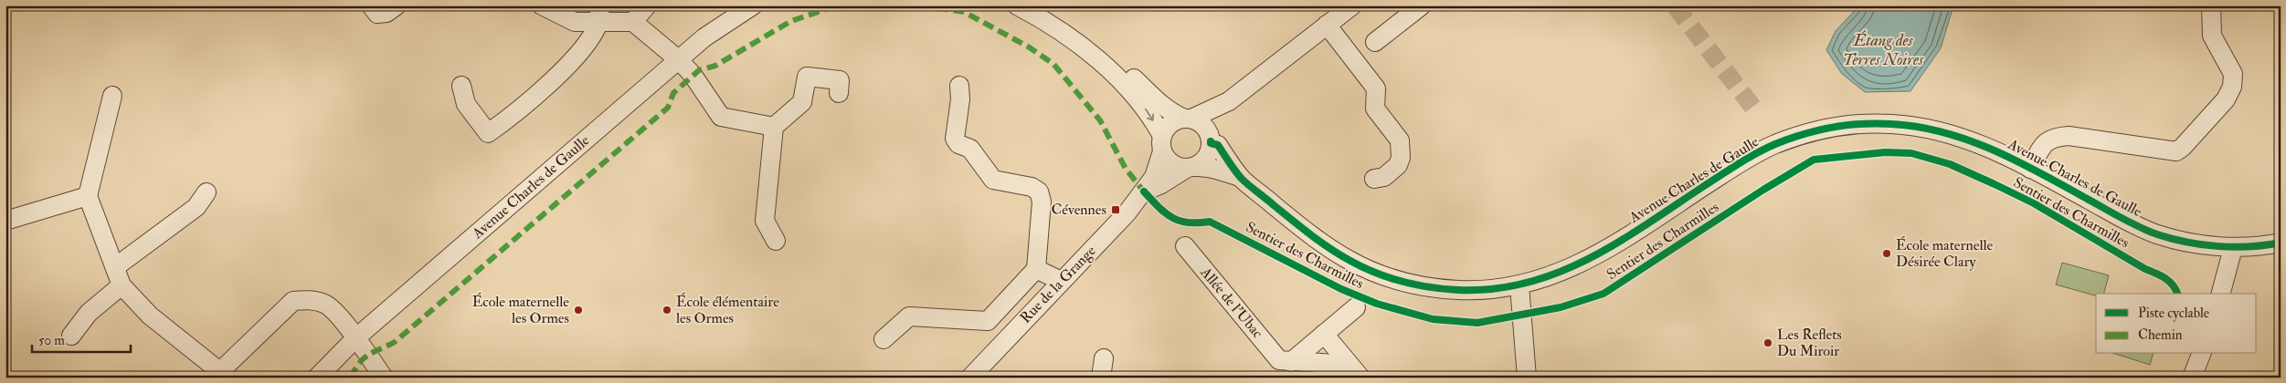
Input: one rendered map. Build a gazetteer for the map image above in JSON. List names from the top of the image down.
{
  "streets": {
    "street": ["Avenue Charles de Gaulle", "Rue de la Grange", "Allée de l'Ubac"],
    "cycle path": ["Sentier des Charmilles"]
  },
  "crossings": [
    ["Avenue Charles de Gaulle", "Rue de la Grange"]
  ],
  "water": ["Étang des Terres Noires"],
  "places": {
    "transit": ["Cévennes"],
    "other": [
      "École maternelle Désirée Clary",
      "École maternelle les Ormes",
      "École élémentaire les Ormes",
      "Les Reflets Du Miroir"
    ]
  },
  "legend": ["Piste cyclable", "Chemin"],
  "scale_bar": "50 m"
}
